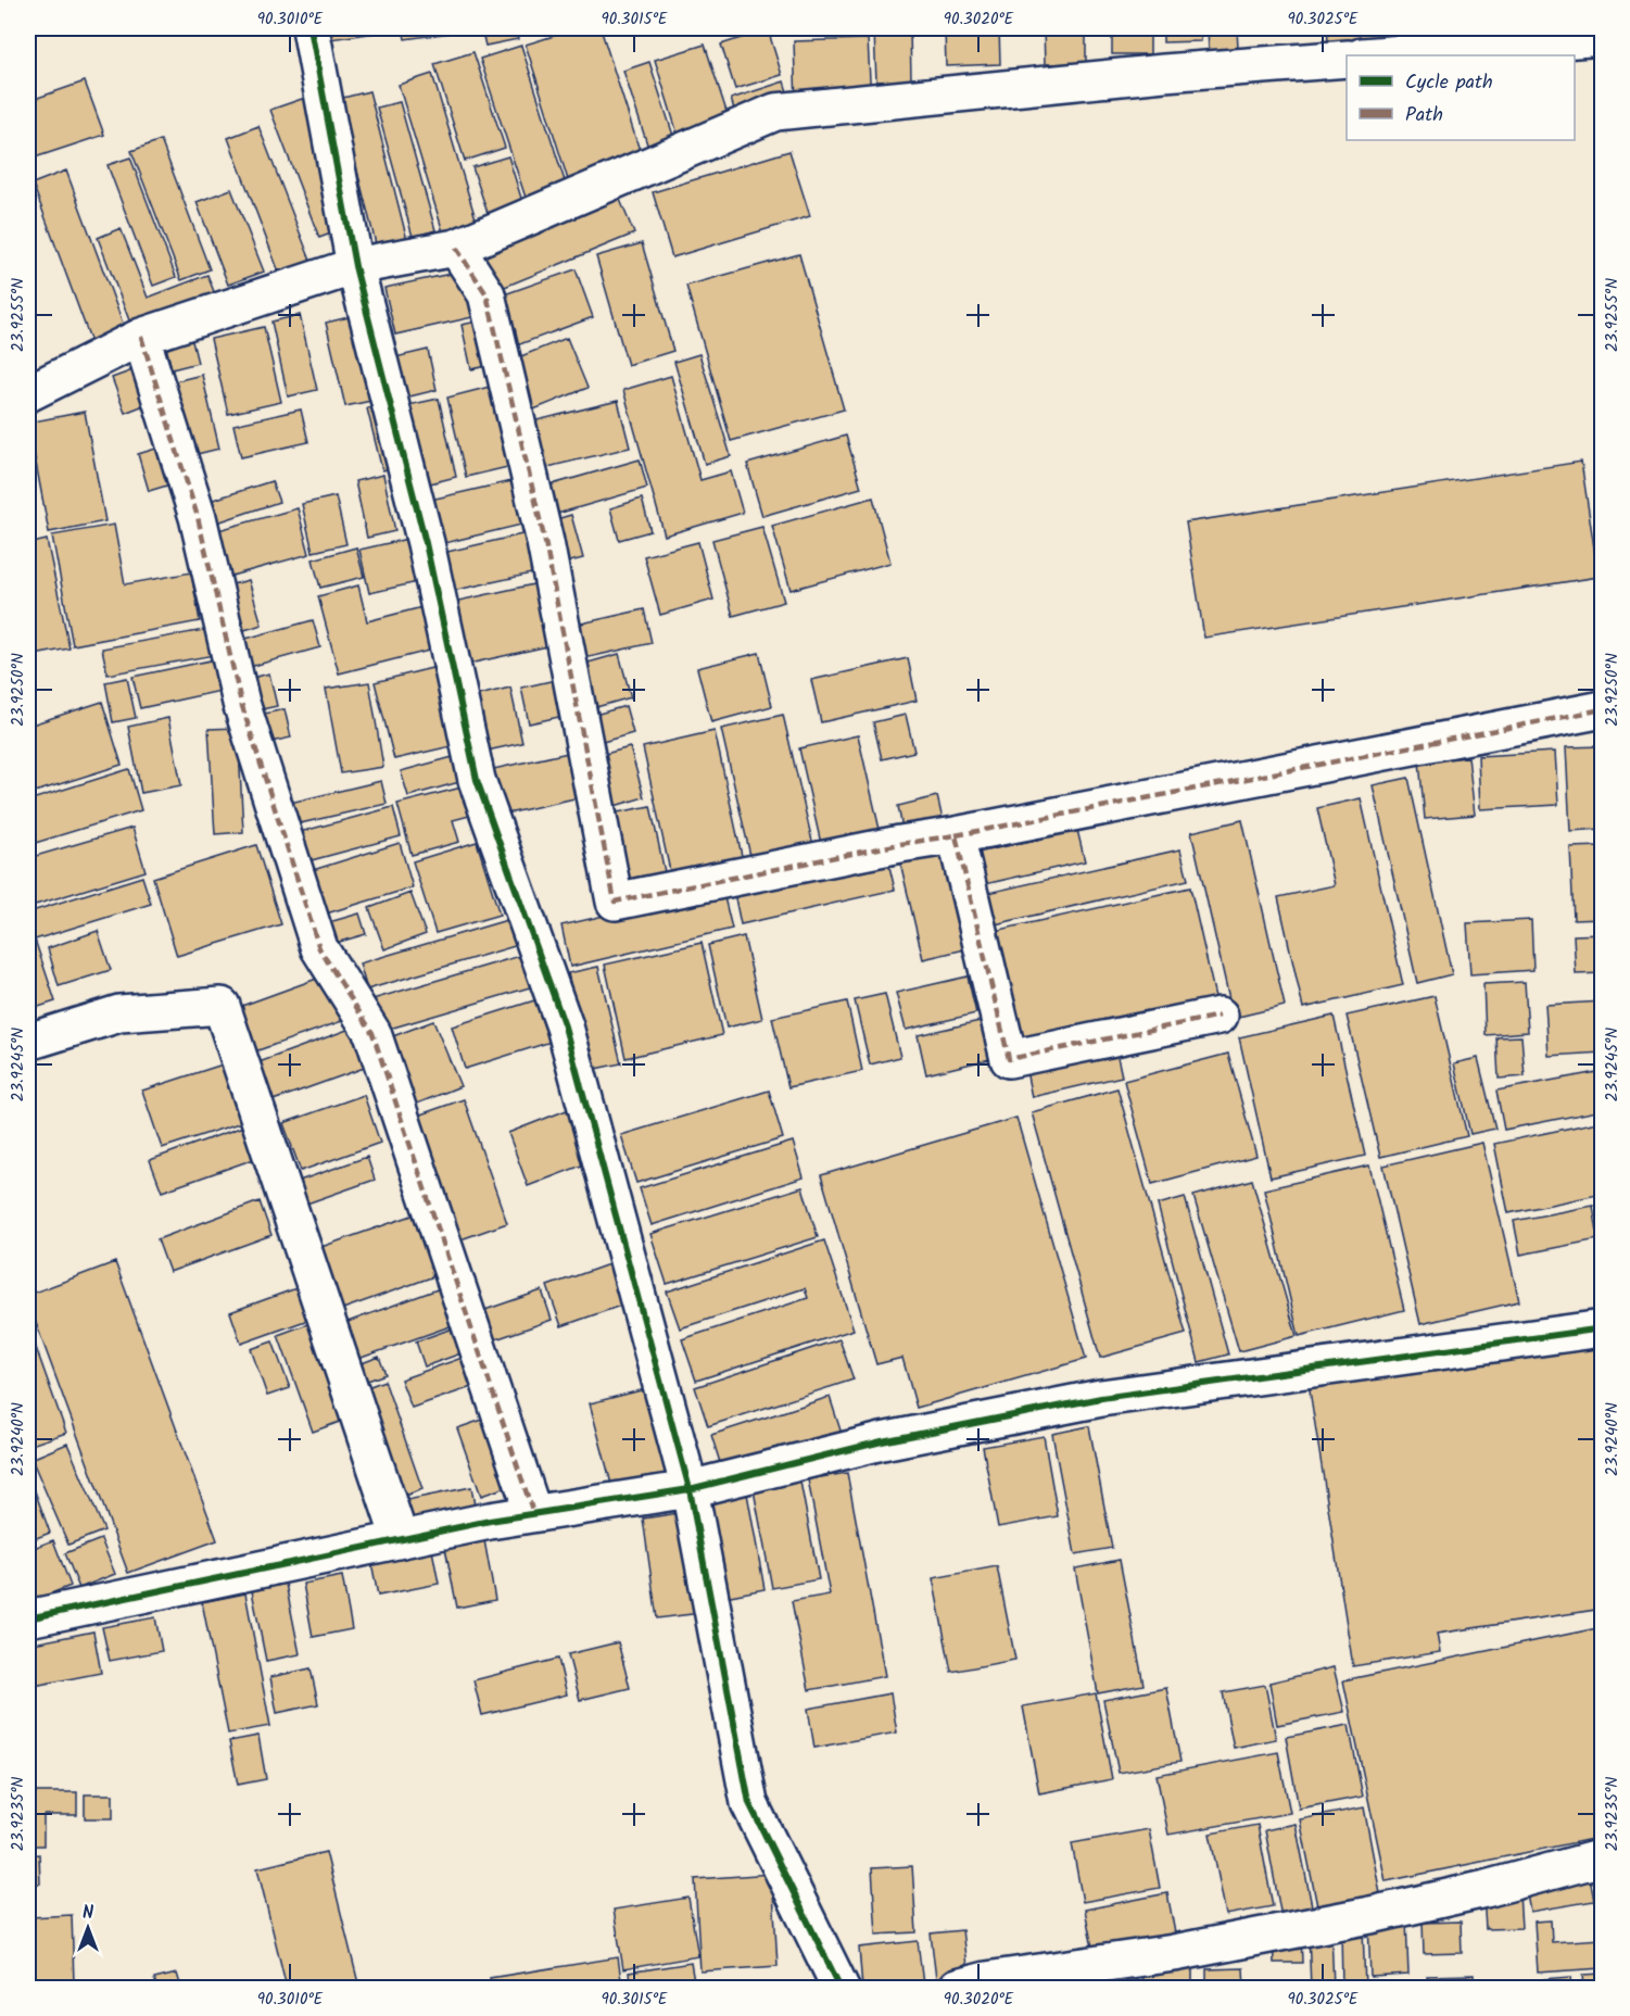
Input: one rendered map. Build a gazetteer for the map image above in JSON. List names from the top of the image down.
{
  "legend": ["Cycle path", "Path"],
  "north": "top",
  "coordinates": [
    "90.3010°E",
    "90.3015°E",
    "90.3020°E",
    "90.3025°E",
    "23.9255°N",
    "23.9250°N",
    "23.9245°N",
    "23.9240°N",
    "23.9235°N"
  ]
}
